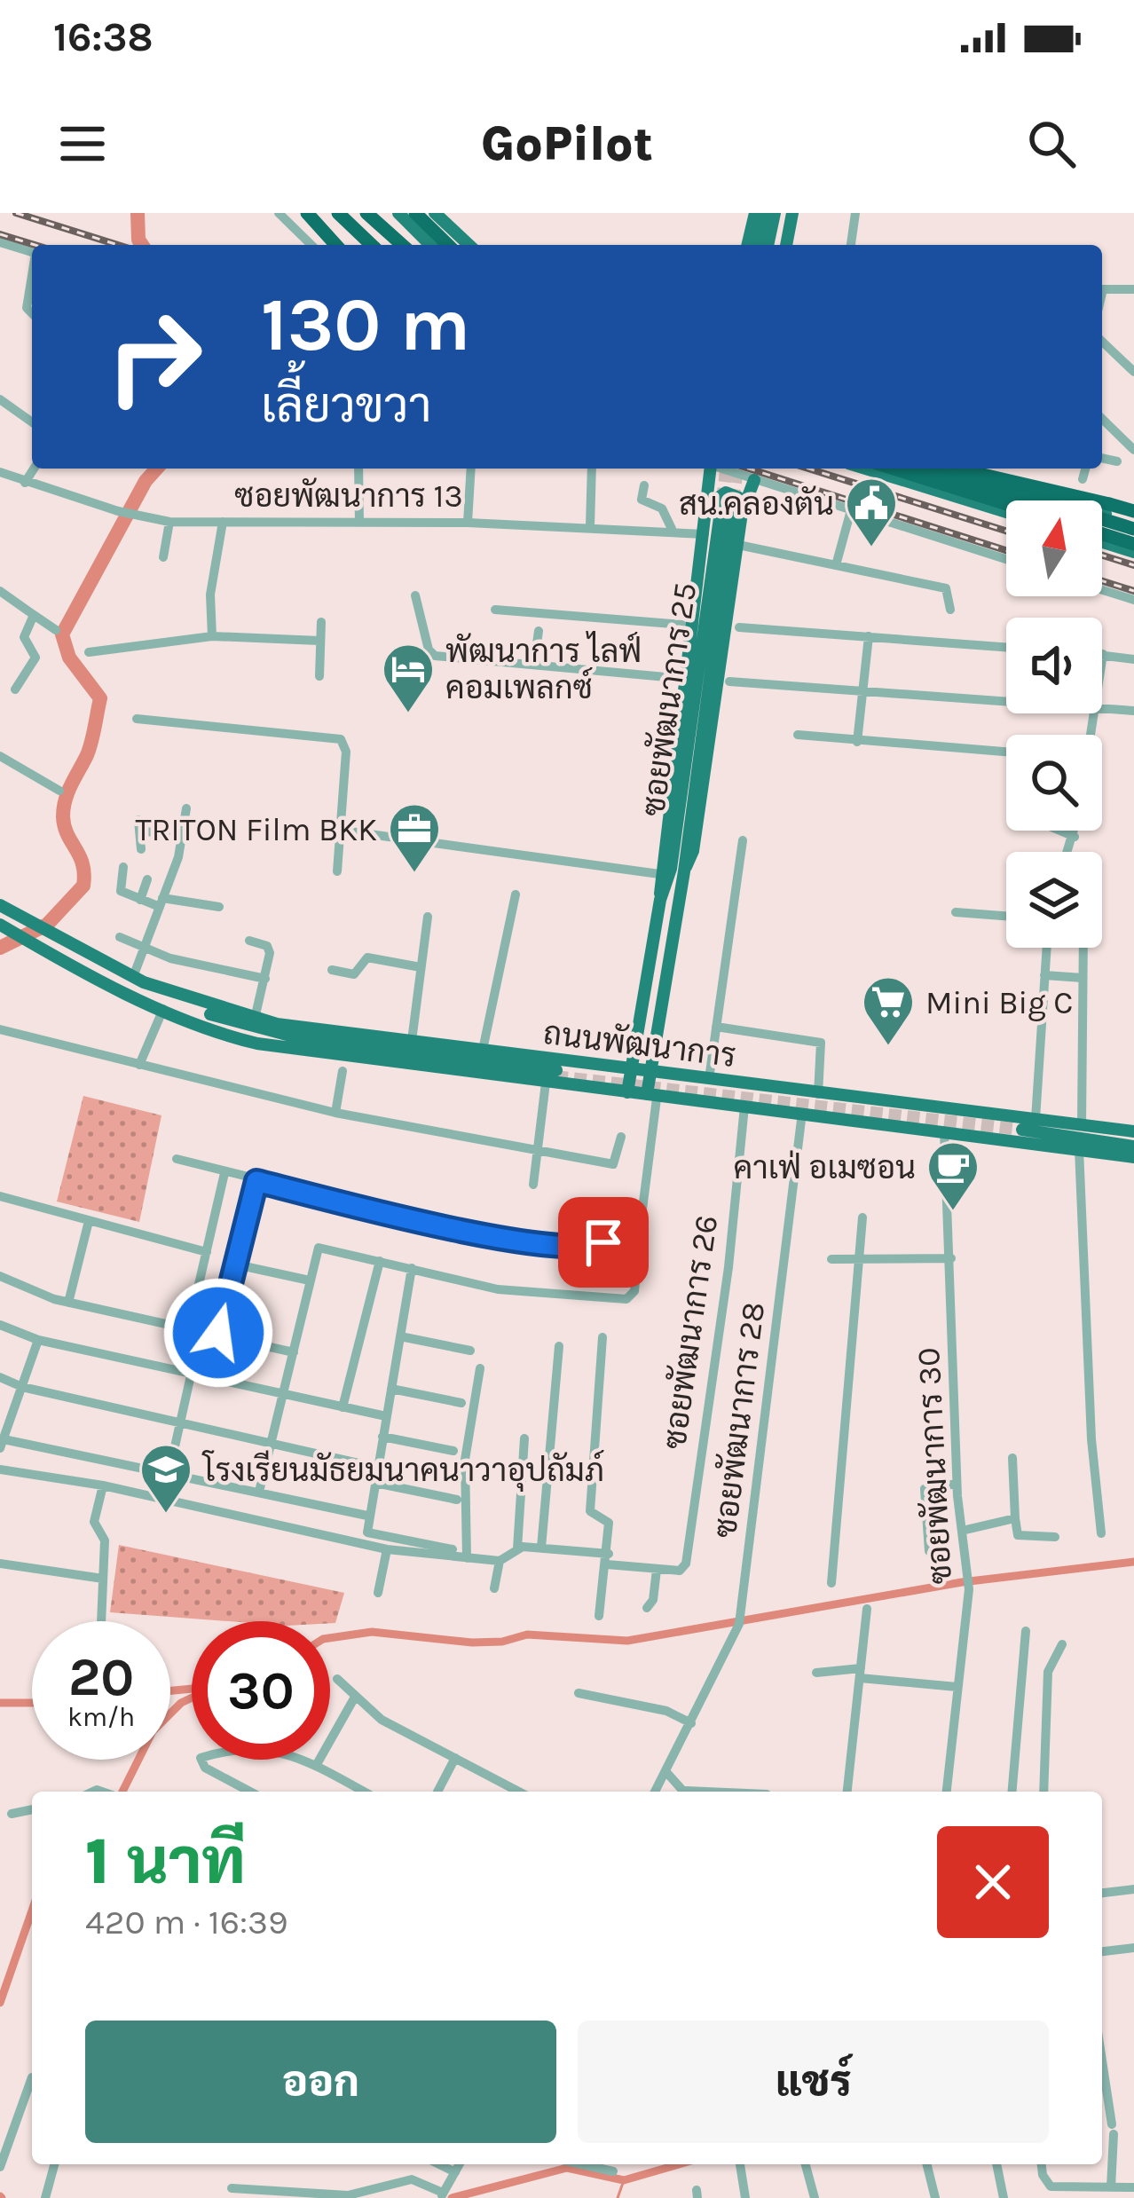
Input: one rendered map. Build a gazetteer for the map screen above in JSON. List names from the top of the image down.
{
  "streets": {
    "main road": ["ซอยพัฒนาการ 25", "ถนนพัฒนาการ"],
    "street": [
      "ซอยพัฒนาการ 13",
      "ซอยพัฒนาการ 26",
      "ซอยพัฒนาการ 28",
      "ซอยพัฒนาการ 30"
    ]
  },
  "crossings": [
    ["ซอยพัฒนาการ 13", "ซอยพัฒนาการ 25"],
    ["ซอยพัฒนาการ 25", "ถนนพัฒนาการ"],
    ["ถนนพัฒนาการ", "ซอยพัฒนาการ 26"],
    ["ถนนพัฒนาการ", "ซอยพัฒนาการ 28"],
    ["ถนนพัฒนาการ", "ซอยพัฒนาการ 30"]
  ],
  "places": {
    "public building": ["สน.คลองตัน"],
    "hotel": ["พัฒนาการ ไลฟ์ คอมเพลกซ์"],
    "office": ["TRITON Film BKK"],
    "supermarket": ["Mini Big C"],
    "cafe": ["คาเฟ่ อเมซอน"],
    "school or university": ["โรงเรียนมัธยมนาคนาวาอุปถัมภ์"]
  },
  "north": "top",
  "page": {
    "status": "16:38",
    "header": "GoPilot",
    "turn": ["130 m", "เลี้ยวขวา"],
    "speed": "20 km/h",
    "limit": "30",
    "heading": ["1 นาที", "420 m · 16:39"],
    "buttons": ["ออก", "แชร์"]
  }
}
